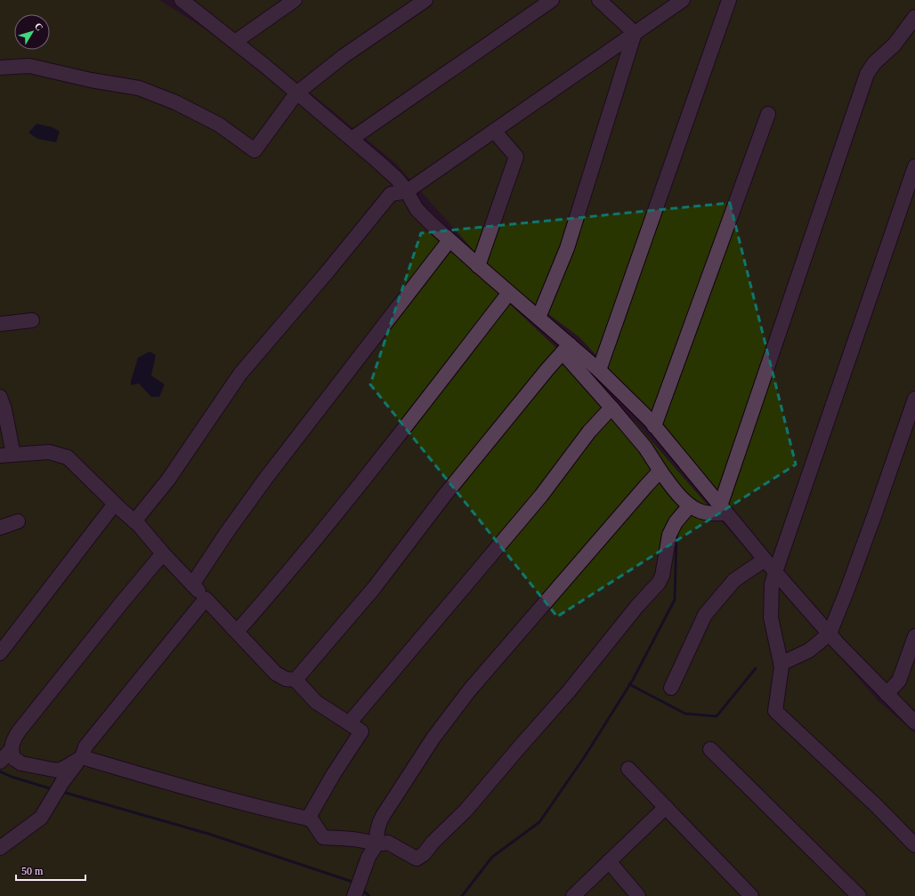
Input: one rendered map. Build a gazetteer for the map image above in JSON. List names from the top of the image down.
{
  "scale_bar": "50 m",
  "north": "top right"
}
